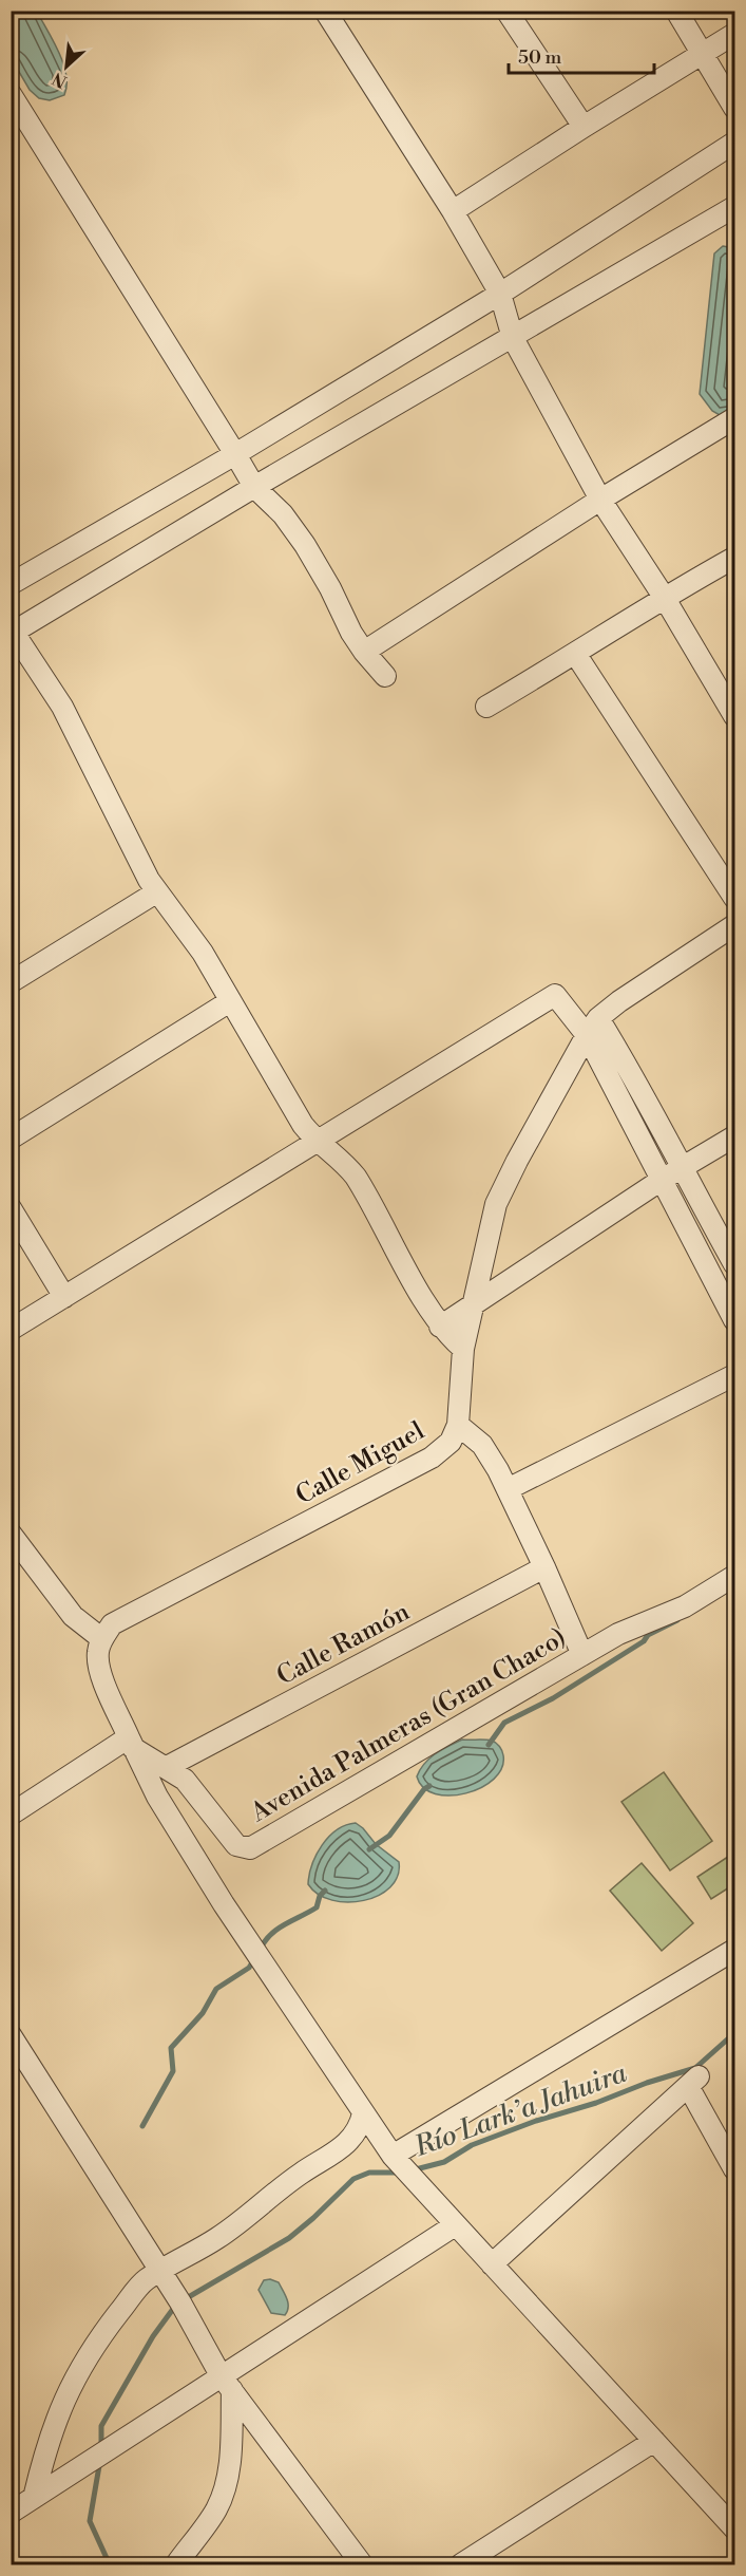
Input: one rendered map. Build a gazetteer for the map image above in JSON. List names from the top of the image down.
{
  "streets": {
    "street": ["Calle Miguel", "Calle Ramón", "Avenida Palmeras (Gran Chaco)"]
  },
  "crossings": [
    ["Calle Ramón", "Avenida Palmeras (Gran Chaco)"]
  ],
  "water": ["Río Lark’a Jahuira"],
  "scale_bar": "50 m",
  "north": "bottom left"
}
